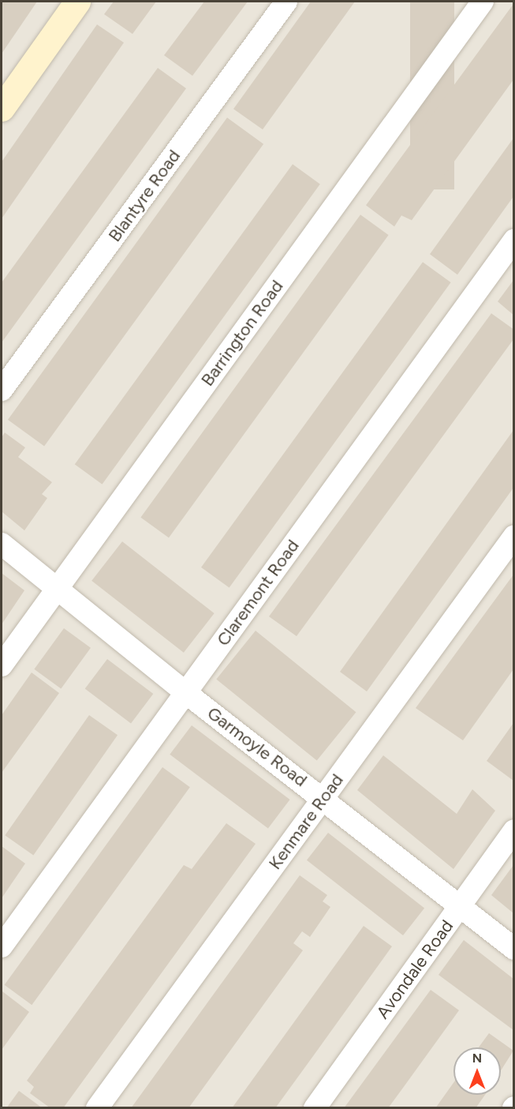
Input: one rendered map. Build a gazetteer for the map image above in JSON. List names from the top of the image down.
{
  "streets": {
    "street": [
      "Blantyre Road",
      "Barrington Road",
      "Claremont Road",
      "Garmoyle Road",
      "Kenmare Road",
      "Avondale Road"
    ]
  },
  "crossings": [
    ["Barrington Road", "Garmoyle Road"],
    ["Claremont Road", "Garmoyle Road"],
    ["Garmoyle Road", "Kenmare Road"],
    ["Garmoyle Road", "Avondale Road"]
  ],
  "north": "top"
}
